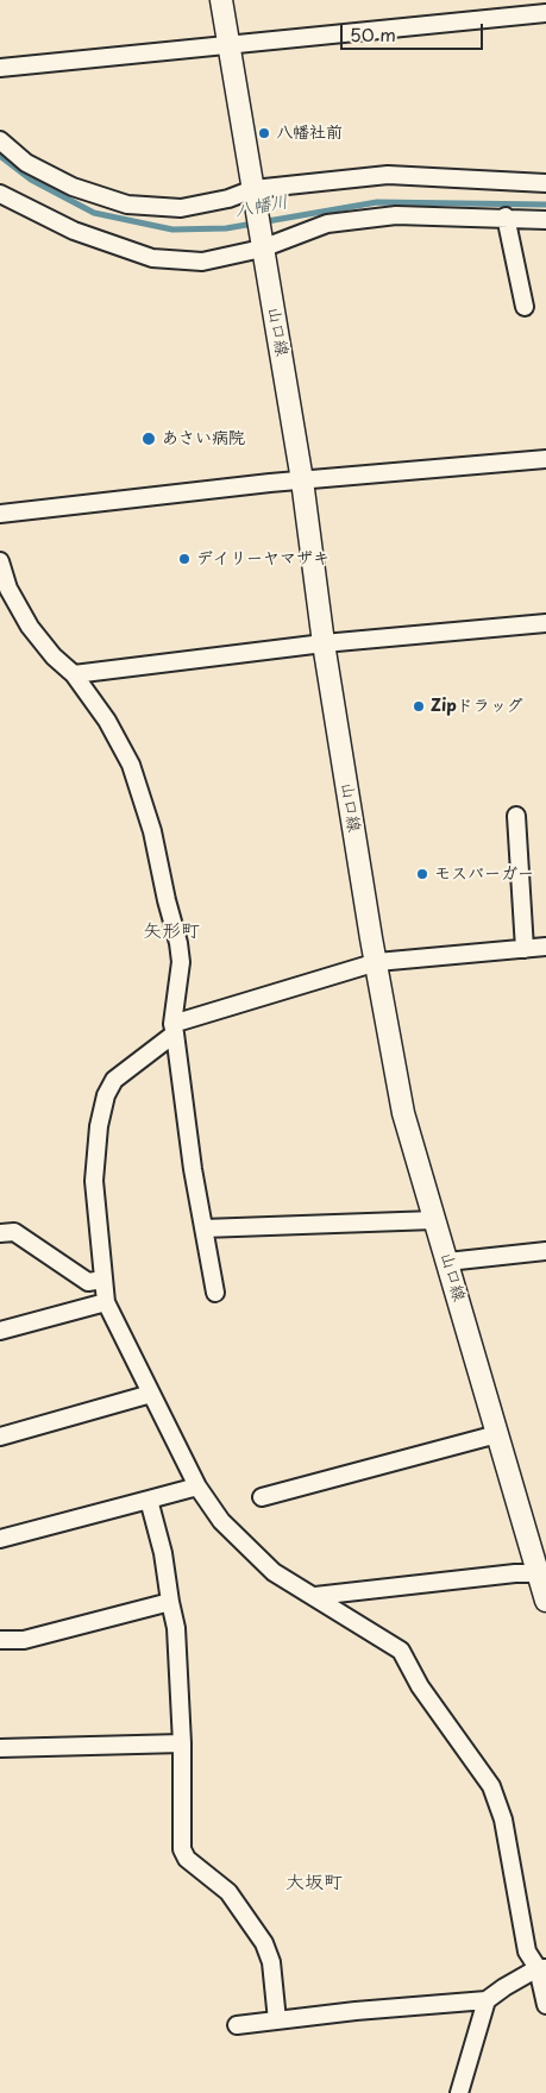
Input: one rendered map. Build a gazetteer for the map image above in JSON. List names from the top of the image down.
{
  "streets": {
    "street": ["山口線"]
  },
  "districts": ["矢形町", "大坂町"],
  "water": ["八幡川"],
  "places": [
    "八幡社前",
    "あさい病院",
    "デイリーヤマザキ",
    "Zipドラッグ",
    "モスバーガー"
  ],
  "scale_bar": "50 m"
}
